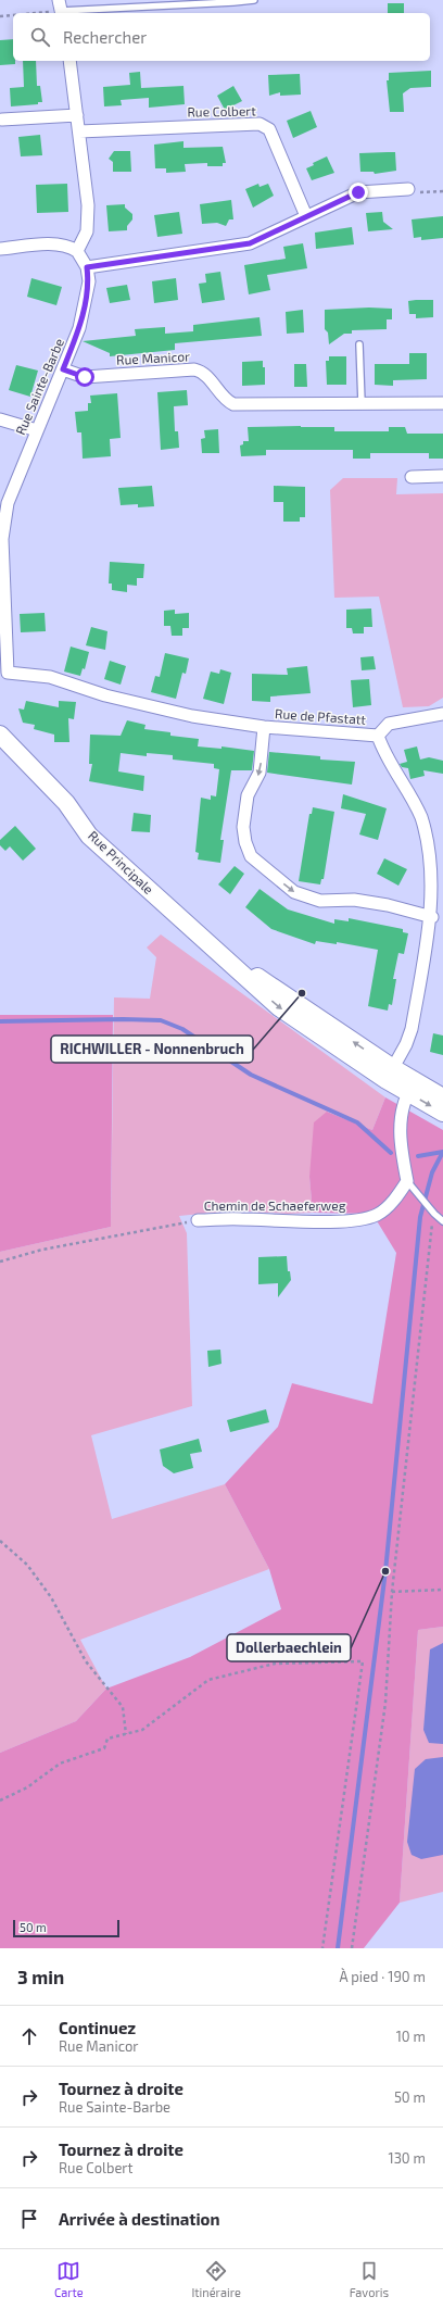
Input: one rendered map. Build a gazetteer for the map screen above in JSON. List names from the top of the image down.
{
  "streets": {
    "main road": ["Rue Principale"],
    "street": [
      "Rue Colbert",
      "Rue Manicor",
      "Rue Sainte-Barbe",
      "Rue de Pfastatt",
      "Chemin de Schaeferweg"
    ]
  },
  "crossings": [
    ["Rue Manicor", "Rue Sainte-Barbe"],
    ["Rue Sainte-Barbe", "Rue de Pfastatt"],
    ["Rue de Pfastatt", "Rue Principale"]
  ],
  "places": ["RICHWILLER - Nonnenbruch", "Dollerbaechlein"],
  "scale_bar": "50 m",
  "page": {
    "search": "Rechercher",
    "scale": "50 m",
    "heading": ["3 min", "À pied · 190 m"],
    "list": [
      ["Continuez", "Rue Manicor", "10 m"],
      ["Tournez à droite", "Rue Sainte-Barbe", "50 m"],
      ["Tournez à droite", "Rue Colbert", "130 m"],
      "Arrivée à destination"
    ],
    "nav": ["Carte", "Itinéraire", "Favoris"]
  }
}
